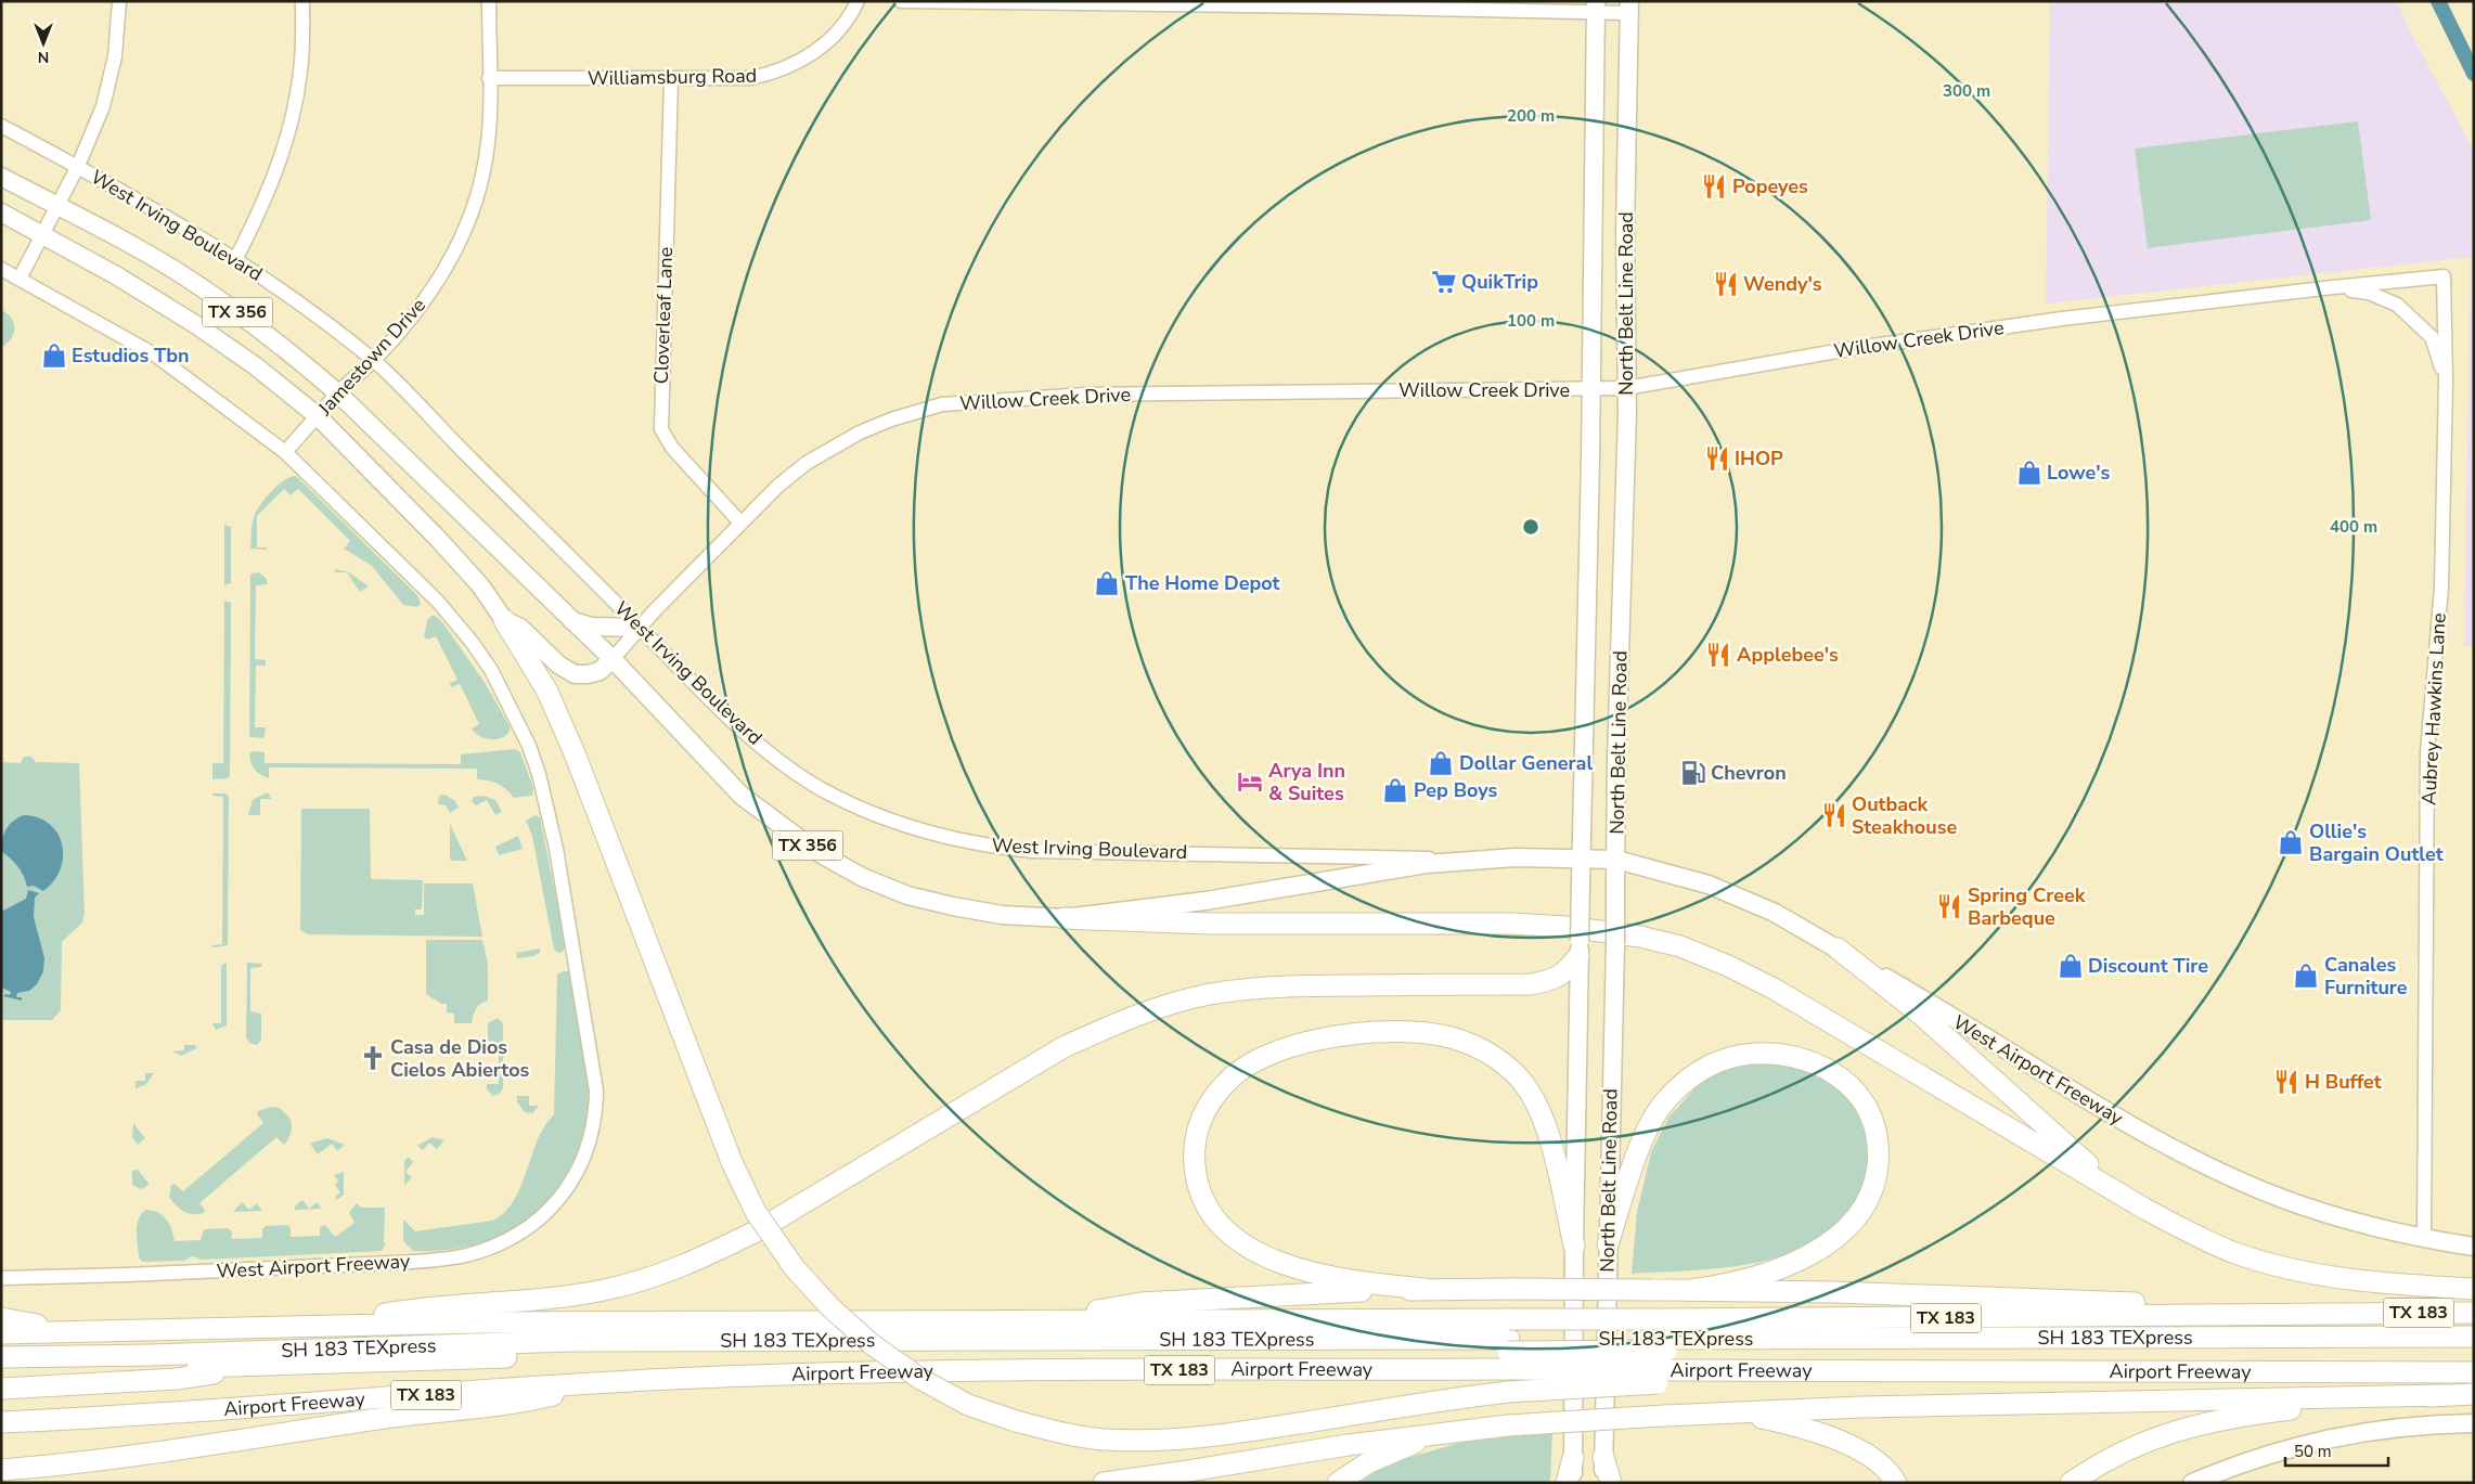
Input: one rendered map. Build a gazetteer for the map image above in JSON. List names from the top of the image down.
{
  "streets": {
    "highway": ["TX 183", "SH 183 TEXpress", "Airport Freeway"],
    "main road": [
      "West Irving Boulevard",
      "North Belt Line Road",
      "TX 356",
      "West Airport Freeway"
    ],
    "street": [
      "Williamsburg Road",
      "Cloverleaf Lane",
      "Willow Creek Drive",
      "Jamestown Drive",
      "Aubrey Hawkins Lane"
    ]
  },
  "crossings": [
    ["Williamsburg Road", "Cloverleaf Lane"],
    ["Williamsburg Road", "Jamestown Drive"],
    ["West Irving Boulevard", "North Belt Line Road"],
    ["West Irving Boulevard", "Willow Creek Drive"],
    ["West Irving Boulevard", "Jamestown Drive"],
    ["West Irving Boulevard", "West Airport Freeway"],
    ["North Belt Line Road", "Willow Creek Drive"],
    ["North Belt Line Road", "West Airport Freeway"],
    ["TX 356", "Jamestown Drive"],
    ["Cloverleaf Lane", "Willow Creek Drive"],
    ["Willow Creek Drive", "Aubrey Hawkins Lane"],
    ["Jamestown Drive", "West Airport Freeway"],
    ["Aubrey Hawkins Lane", "West Airport Freeway"],
    ["SH 183 TEXpress", "Airport Freeway"]
  ],
  "places": {
    "restaurant": [
      "Popeyes",
      "Wendy's",
      "IHOP",
      "Applebee's",
      "Outback Steakhouse",
      "Spring Creek Barbeque",
      "H Buffet"
    ],
    "supermarket": ["QuikTrip"],
    "shop": [
      "Estudios Tbn",
      "Lowe's",
      "The Home Depot",
      "Dollar General",
      "Pep Boys",
      "Ollie's Bargain Outlet",
      "Discount Tire",
      "Canales Furniture"
    ],
    "fuel station": ["Chevron"],
    "hotel": ["Arya Inn & Suites"],
    "church": ["Casa de Dios Cielos Abiertos"]
  },
  "scale_bar": "50 m",
  "north": "bottom",
  "rings": [
    "300 m",
    "200 m",
    "100 m",
    "400 m"
  ]
}
